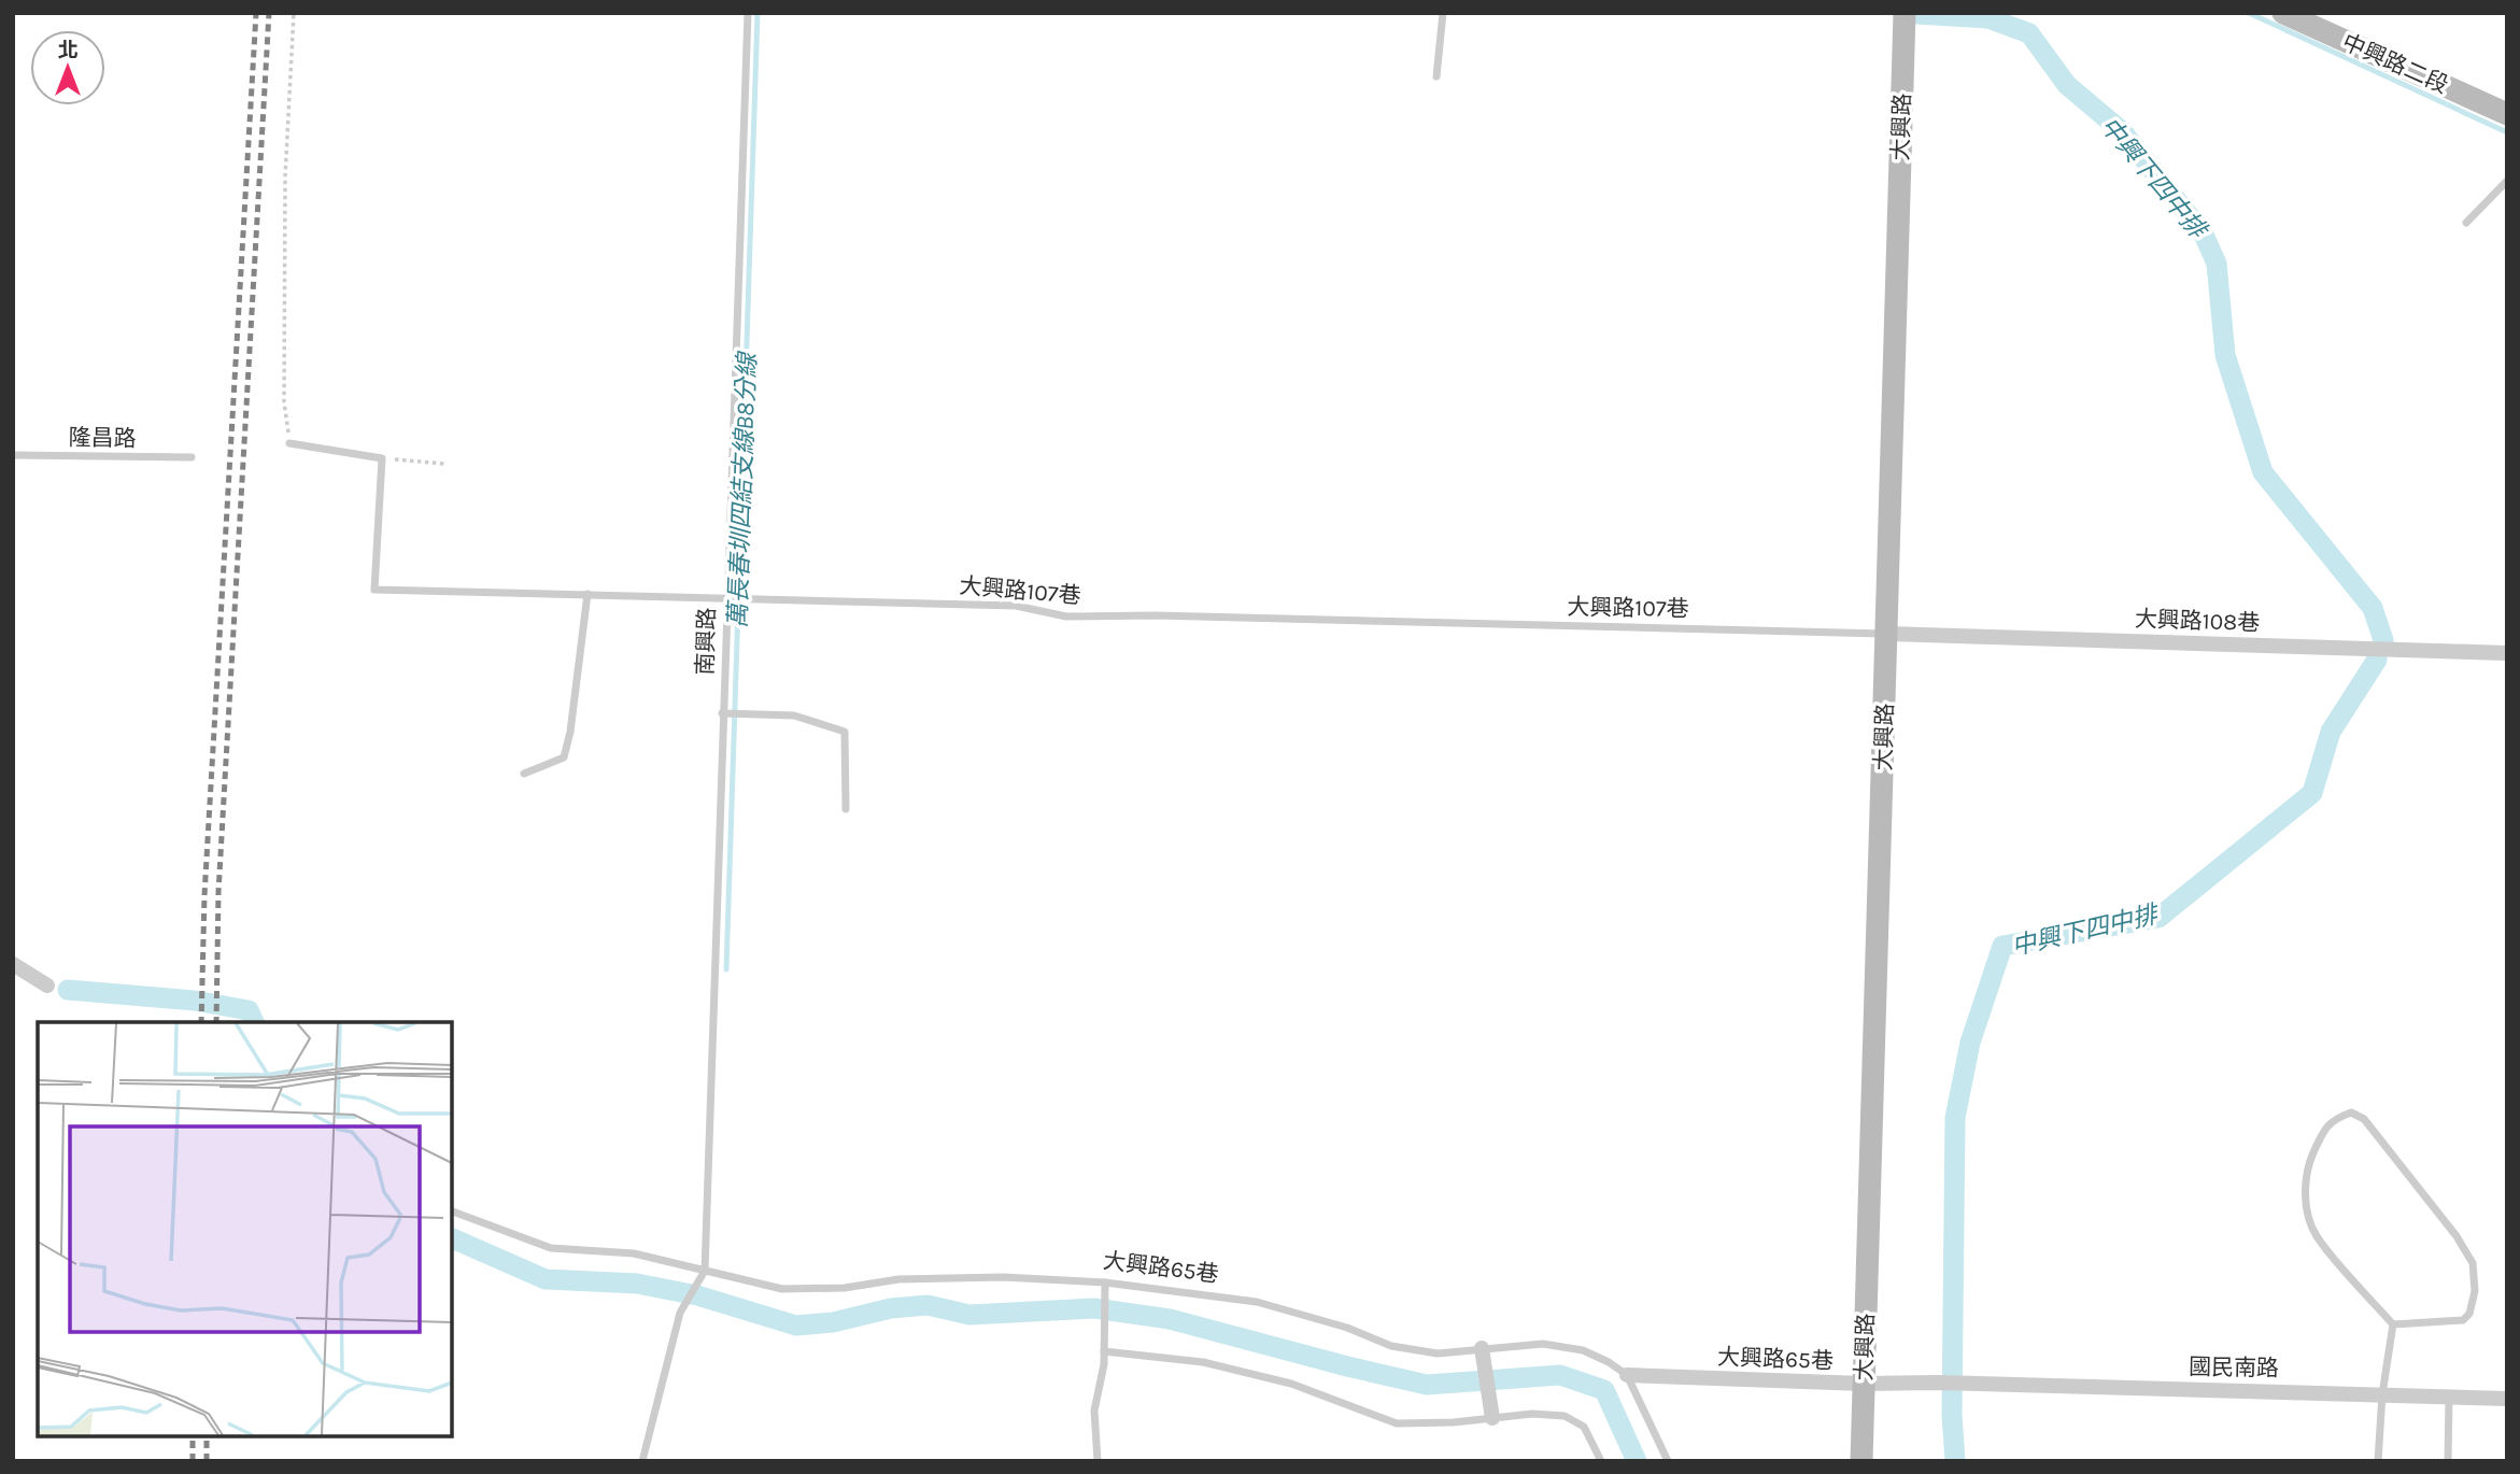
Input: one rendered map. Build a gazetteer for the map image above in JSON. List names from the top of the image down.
{
  "streets": {
    "street": [
      "中興路二段",
      "大興路",
      "大興路108巷",
      "大興路65巷",
      "國民南路"
    ],
    "lane": ["隆昌路", "大興路107巷", "南興路"]
  },
  "crossings": [
    ["大興路", "大興路107巷"],
    ["大興路", "大興路108巷"],
    ["大興路", "大興路65巷"],
    ["大興路107巷", "大興路108巷"],
    ["大興路107巷", "南興路"],
    ["南興路", "大興路65巷"],
    ["大興路65巷", "國民南路"]
  ],
  "water": ["中興下四中排", "萬長春圳四結支線B8分線"],
  "north": "top"
}
